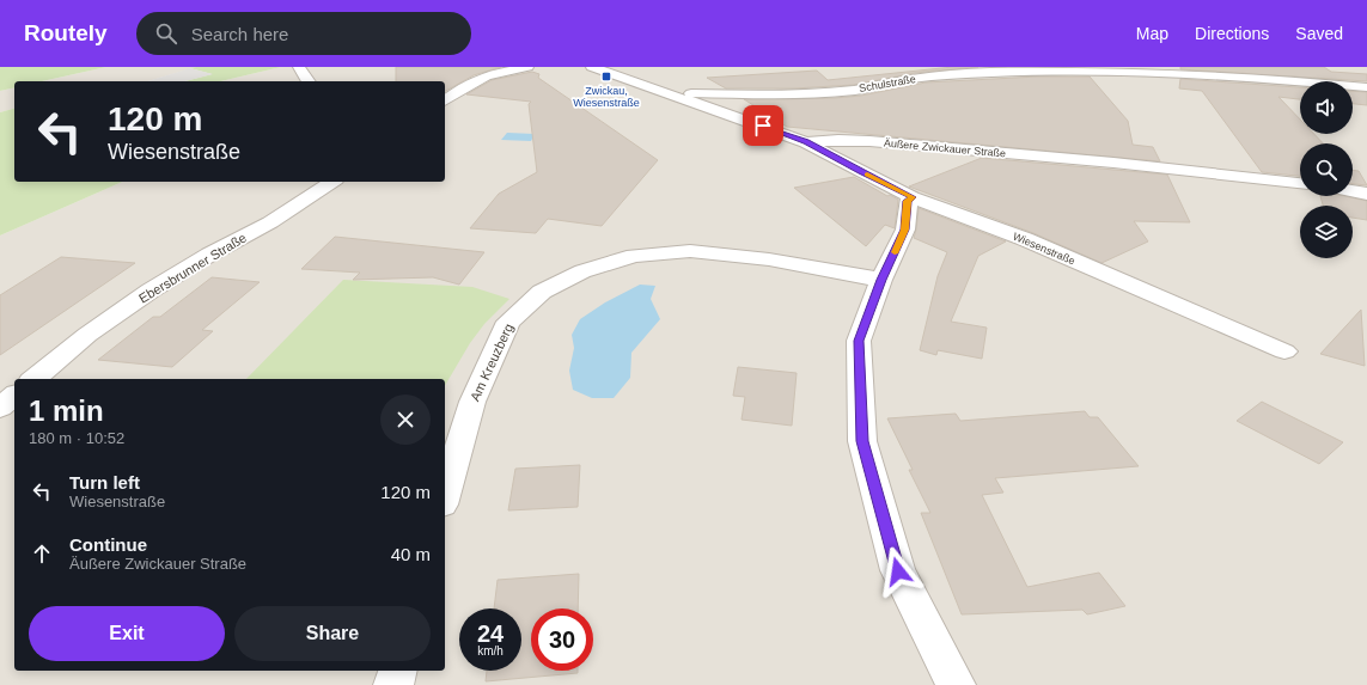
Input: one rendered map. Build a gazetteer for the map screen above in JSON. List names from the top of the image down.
{
  "streets": {
    "street": [
      "Schulstraße",
      "Äußere Zwickauer Straße",
      "Wiesenstraße",
      "Ebersbrunner Straße",
      "Am Kreuzberg"
    ]
  },
  "crossings": [
    ["Schulstraße", "Äußere Zwickauer Straße"],
    ["Äußere Zwickauer Straße", "Wiesenstraße"]
  ],
  "places": {
    "transit": ["Zwickau, Wiesenstraße"]
  },
  "page": {
    "header": "Routely",
    "search": "Search here",
    "nav": ["Map", "Directions", "Saved"],
    "turn": ["120 m", "Wiesenstraße"],
    "heading": ["1 min", "180 m · 10:52"],
    "list": [
      {
        "name": "Turn left",
        "note": "Wiesenstraße",
        "value": "120 m"
      },
      {
        "name": "Continue",
        "note": "Äußere Zwickauer Straße",
        "value": "40 m"
      }
    ],
    "buttons": ["Exit", "Share"],
    "speed": "24 km/h",
    "limit": "30"
  }
}
